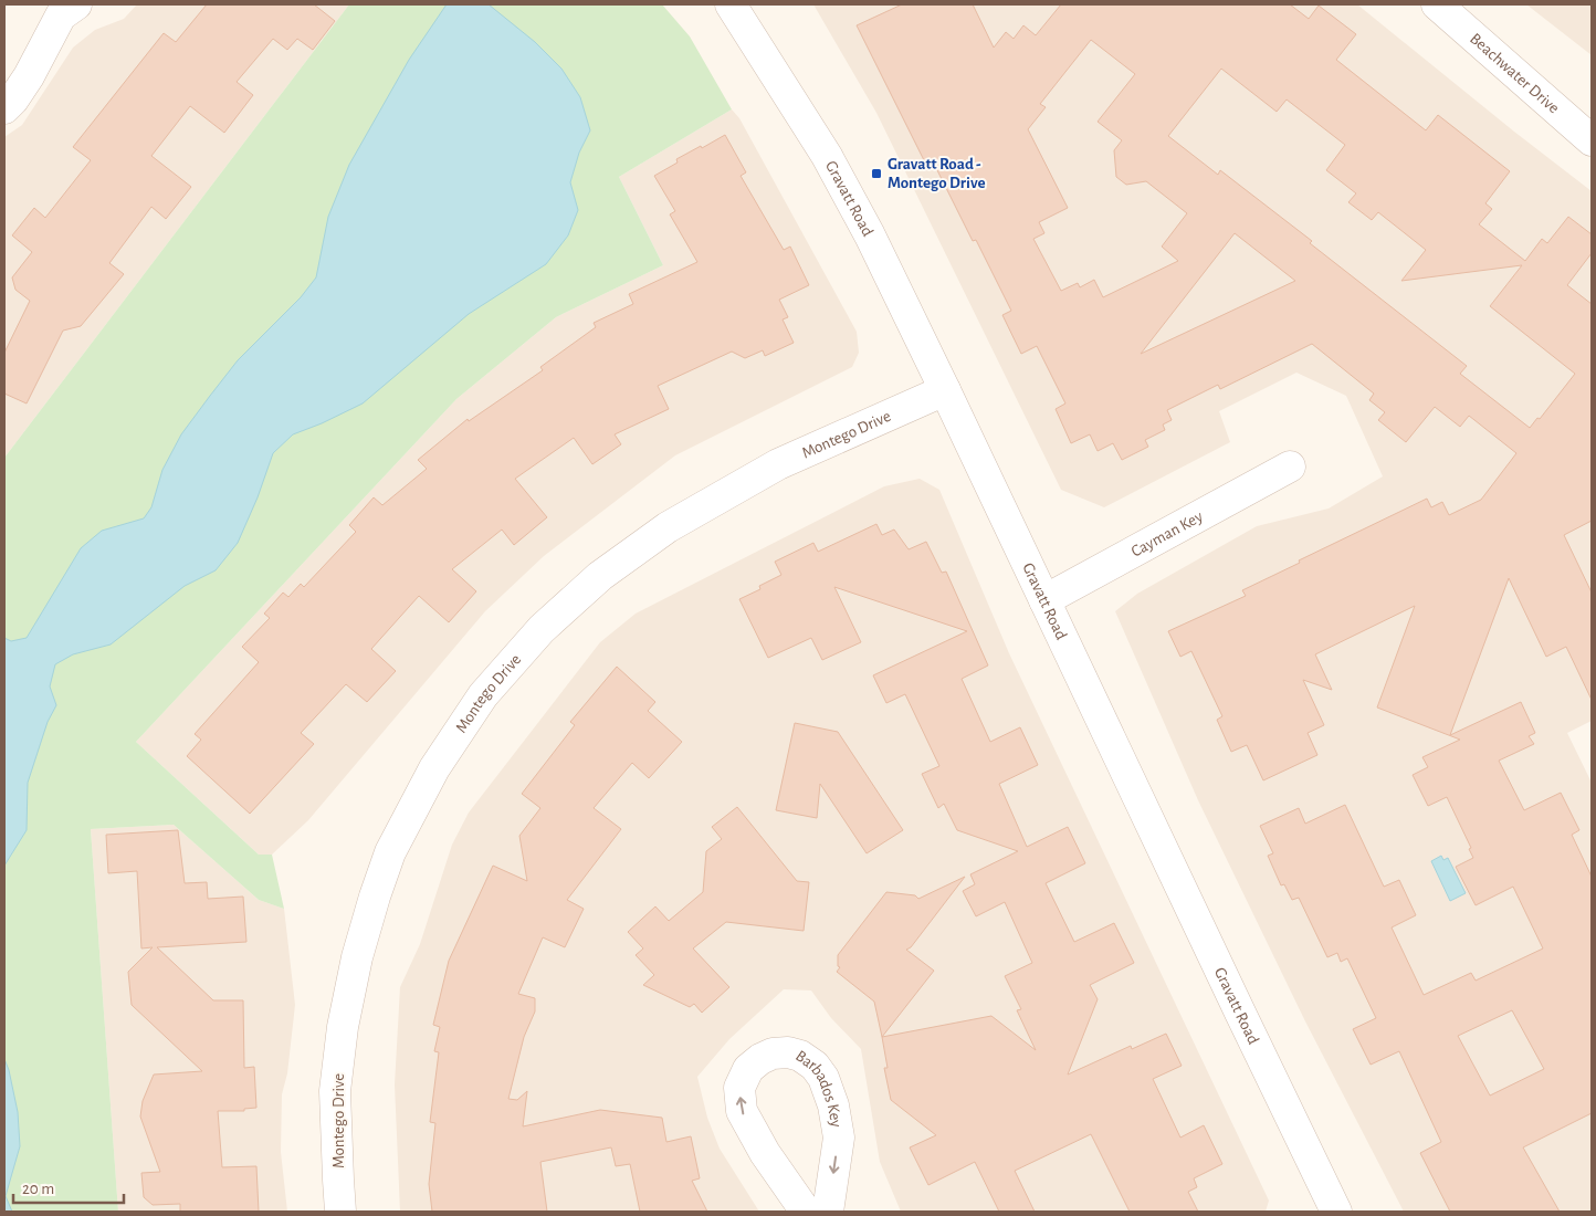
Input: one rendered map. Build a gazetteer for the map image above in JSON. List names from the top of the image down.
{
  "streets": {
    "street": [
      "Beachwater Drive",
      "Gravatt Road",
      "Montego Drive",
      "Cayman Key",
      "Barbados Key"
    ]
  },
  "crossings": [
    ["Gravatt Road", "Montego Drive"],
    ["Gravatt Road", "Cayman Key"]
  ],
  "places": {
    "transit": ["Gravatt Road - Montego Drive"]
  },
  "scale_bar": "20 m"
}
